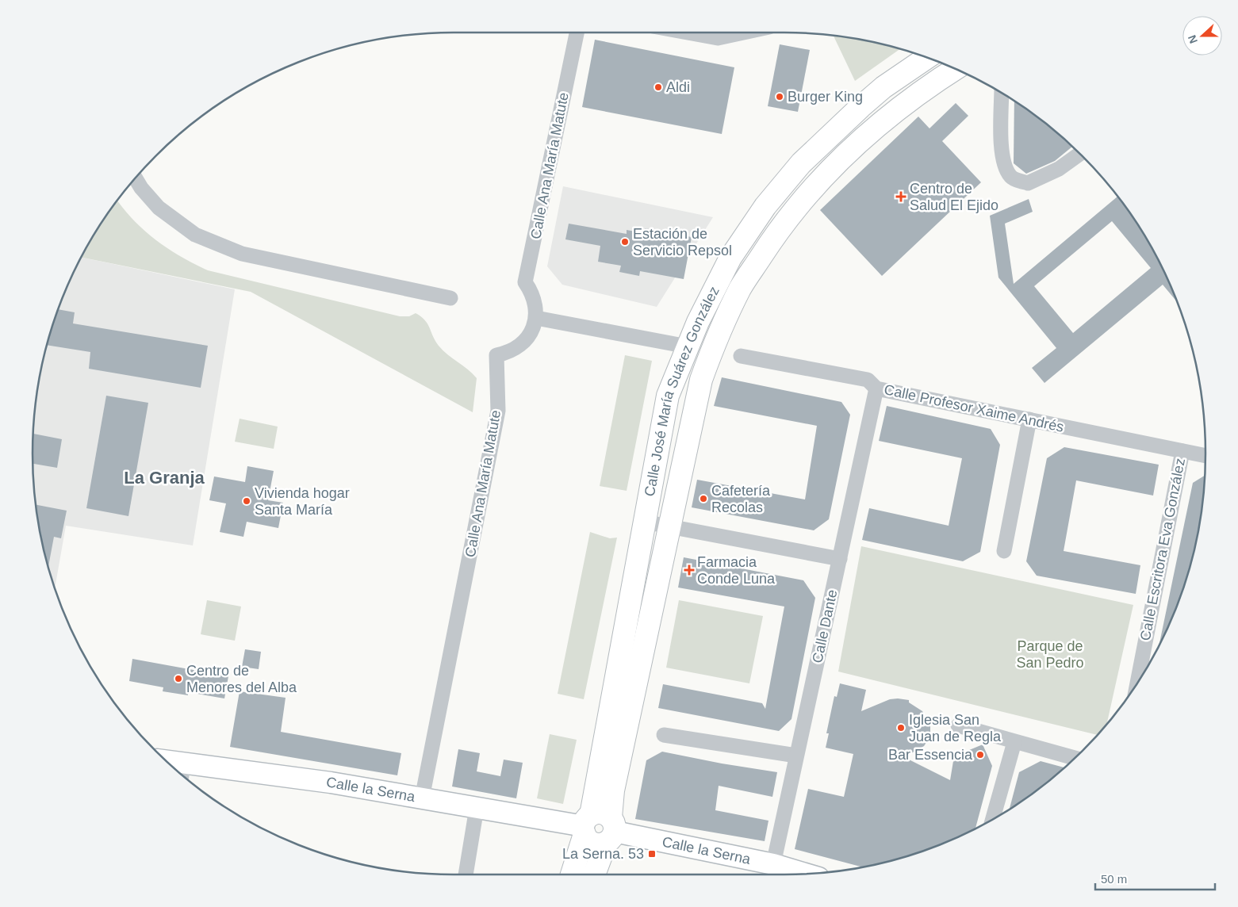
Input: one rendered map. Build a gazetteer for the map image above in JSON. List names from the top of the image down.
{
  "streets": {
    "main road": ["Calle José María Suárez González"],
    "street": [
      "Calle Ana María Matute",
      "Calle Profesor Xaime Andrés",
      "Calle Escritora Eva González",
      "Calle Dante",
      "Calle la Serna"
    ]
  },
  "crossings": [
    ["Calle Ana María Matute", "Calle la Serna"],
    ["Calle José María Suárez González", "Calle la Serna"],
    ["Calle Profesor Xaime Andrés", "Calle Escritora Eva González"],
    ["Calle Profesor Xaime Andrés", "Calle Dante"],
    ["Calle Dante", "Calle la Serna"]
  ],
  "districts": ["La Granja"],
  "parks": ["Parque de San Pedro"],
  "places": {
    "other": [
      "Aldi",
      "Burger King",
      "Estación de Servicio Repsol",
      "Cafetería Recolas",
      "Vivienda hogar Santa María",
      "Centro de Menores del Alba",
      "Iglesia San Juan de Regla",
      "Bar Essencia"
    ],
    "health": ["Centro de Salud El Ejido", "Farmacia Conde Luna"],
    "transit": ["La Serna. 53"]
  },
  "scale_bar": "50 m",
  "north": "left"
}
